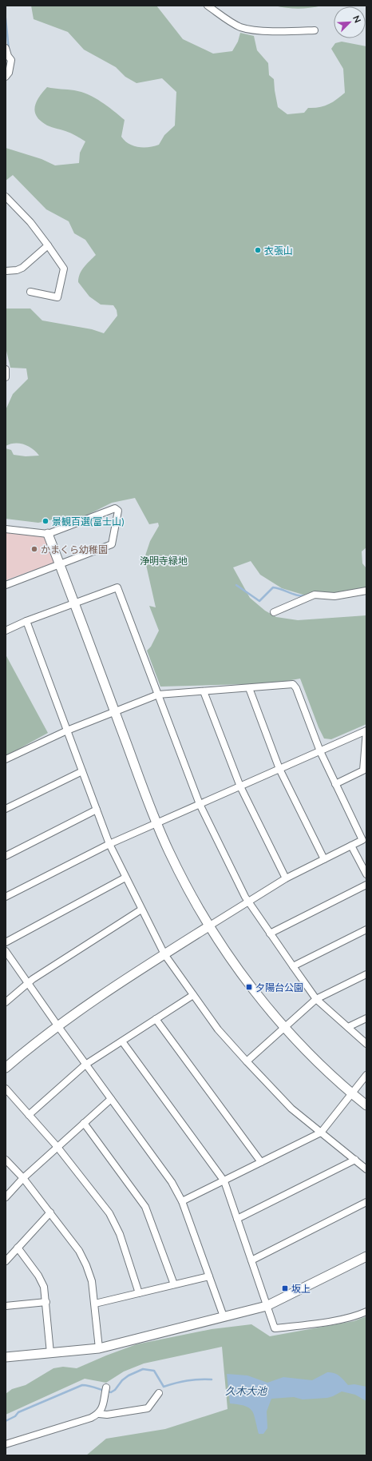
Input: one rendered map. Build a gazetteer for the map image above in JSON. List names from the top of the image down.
{
  "water": ["久木大池"],
  "parks": ["浄明寺緑地"],
  "places": {
    "other": ["衣張山", "景観百選(富士山)", "かまくら幼稚園"],
    "transit": ["夕陽台公園", "坂上"]
  },
  "north": "top right"
}
